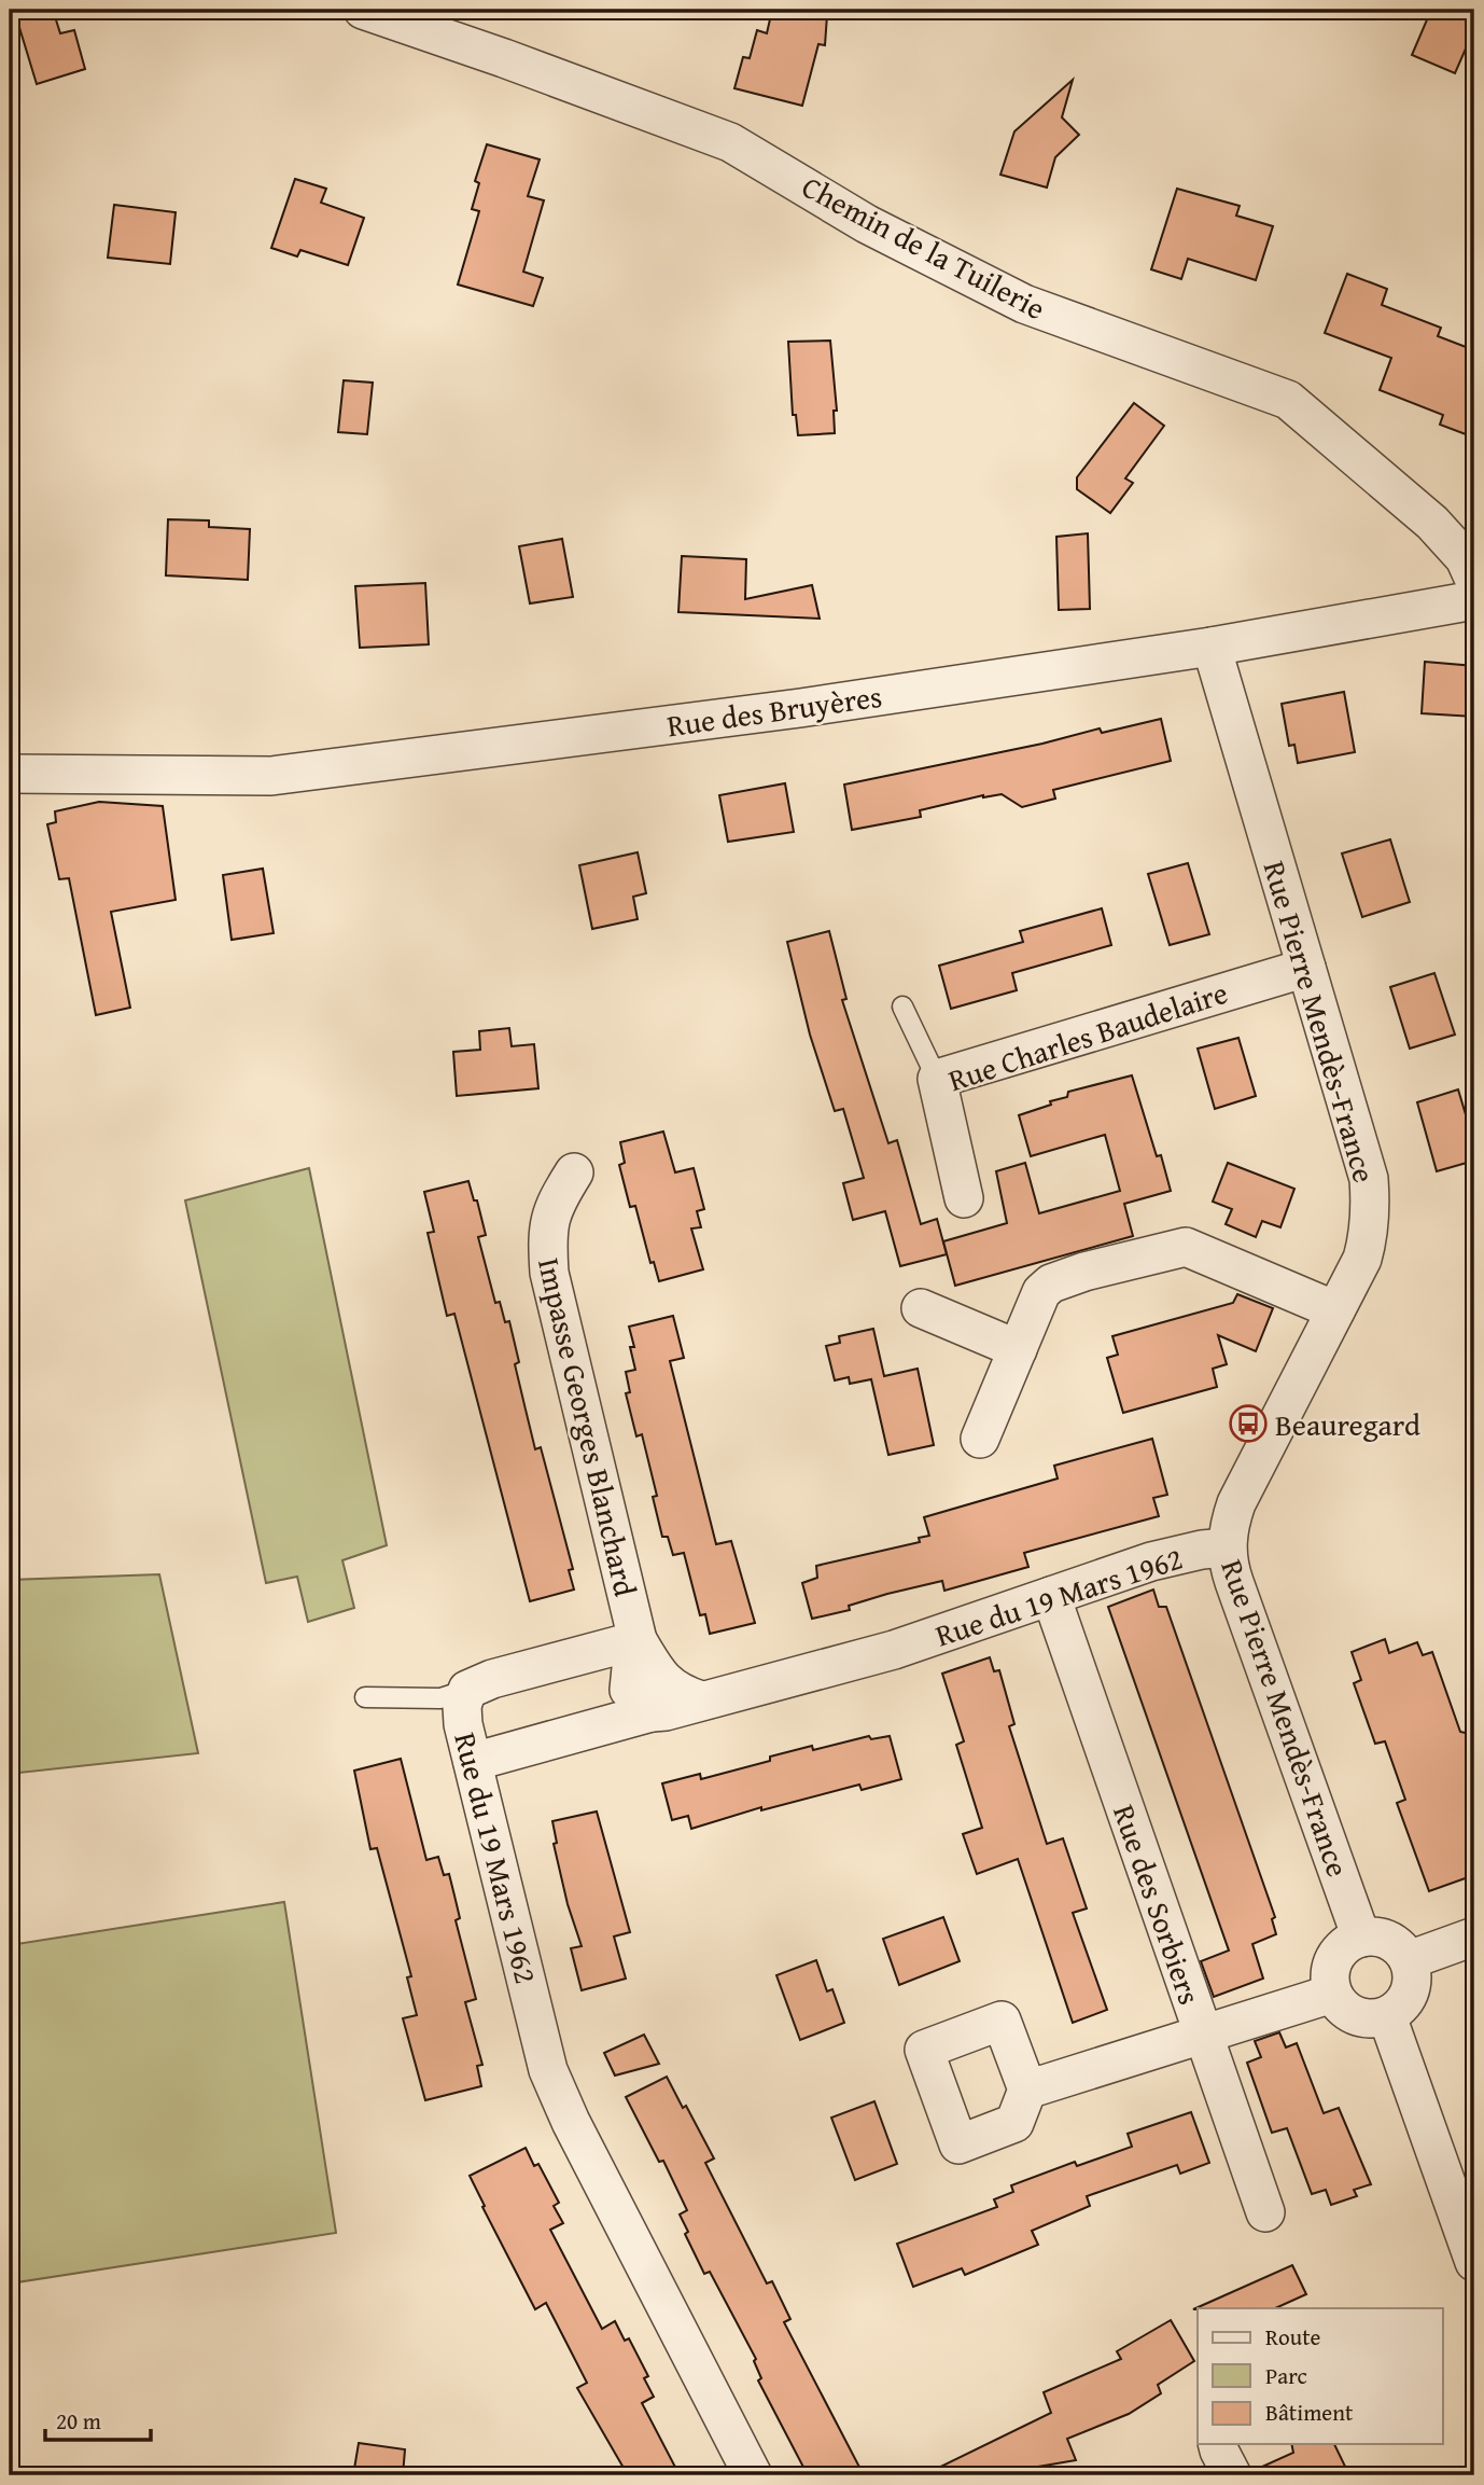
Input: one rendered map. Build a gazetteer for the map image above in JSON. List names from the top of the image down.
{
  "streets": {
    "street": [
      "Chemin de la Tuilerie",
      "Rue des Bruyères",
      "Rue Pierre Mendès-France",
      "Rue Charles Baudelaire",
      "Impasse Georges Blanchard",
      "Rue du 19 Mars 1962",
      "Rue des Sorbiers"
    ]
  },
  "crossings": [
    ["Rue des Bruyères", "Rue Pierre Mendès-France"],
    ["Rue Pierre Mendès-France", "Rue Charles Baudelaire"],
    ["Rue Pierre Mendès-France", "Rue du 19 Mars 1962"],
    ["Impasse Georges Blanchard", "Rue du 19 Mars 1962"],
    ["Rue du 19 Mars 1962", "Rue des Sorbiers"]
  ],
  "places": {
    "bus stop": ["Beauregard"]
  },
  "legend": ["Route", "Parc", "Bâtiment"],
  "scale_bar": "20 m"
}
